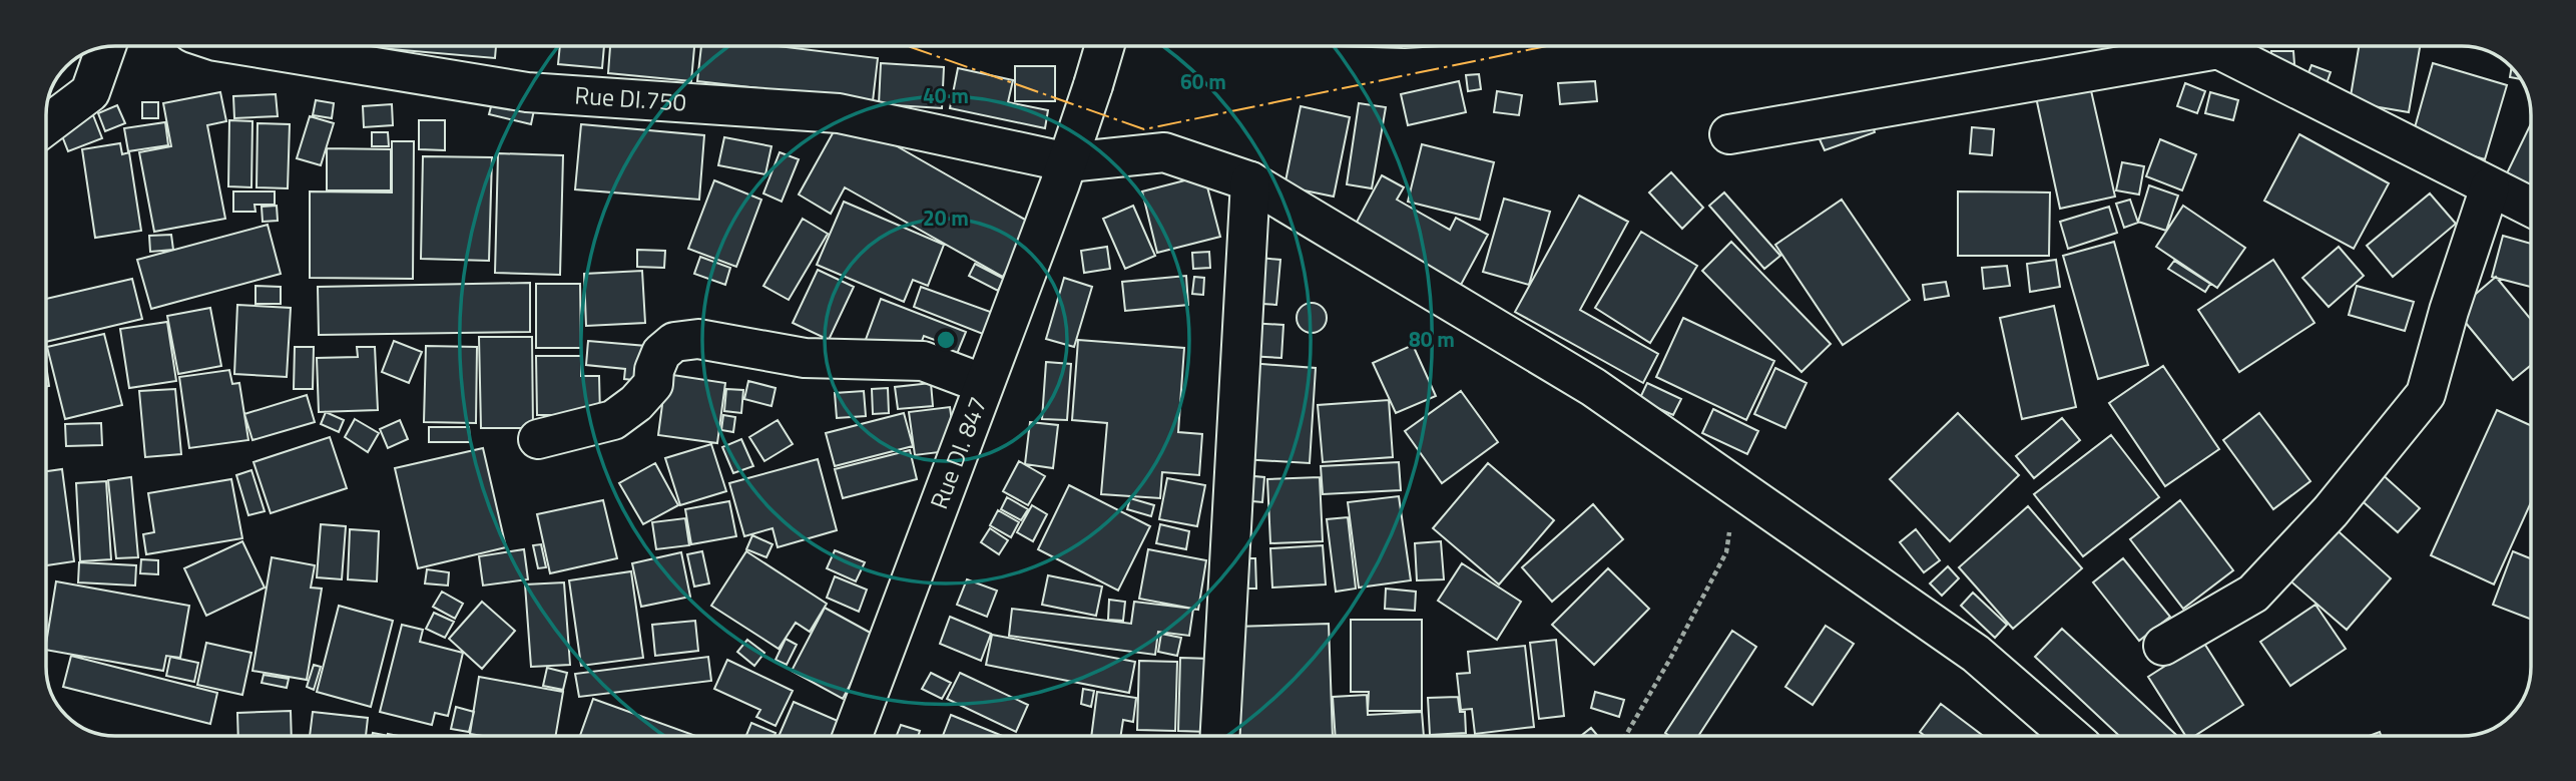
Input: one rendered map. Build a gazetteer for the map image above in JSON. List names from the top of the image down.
{
  "streets": {
    "street": ["Rue DI.750", "Rue DI. 847"]
  },
  "crossings": [
    ["Rue DI.750", "Rue DI. 847"]
  ],
  "rings": [
    "60 m",
    "40 m",
    "20 m",
    "80 m"
  ]
}
